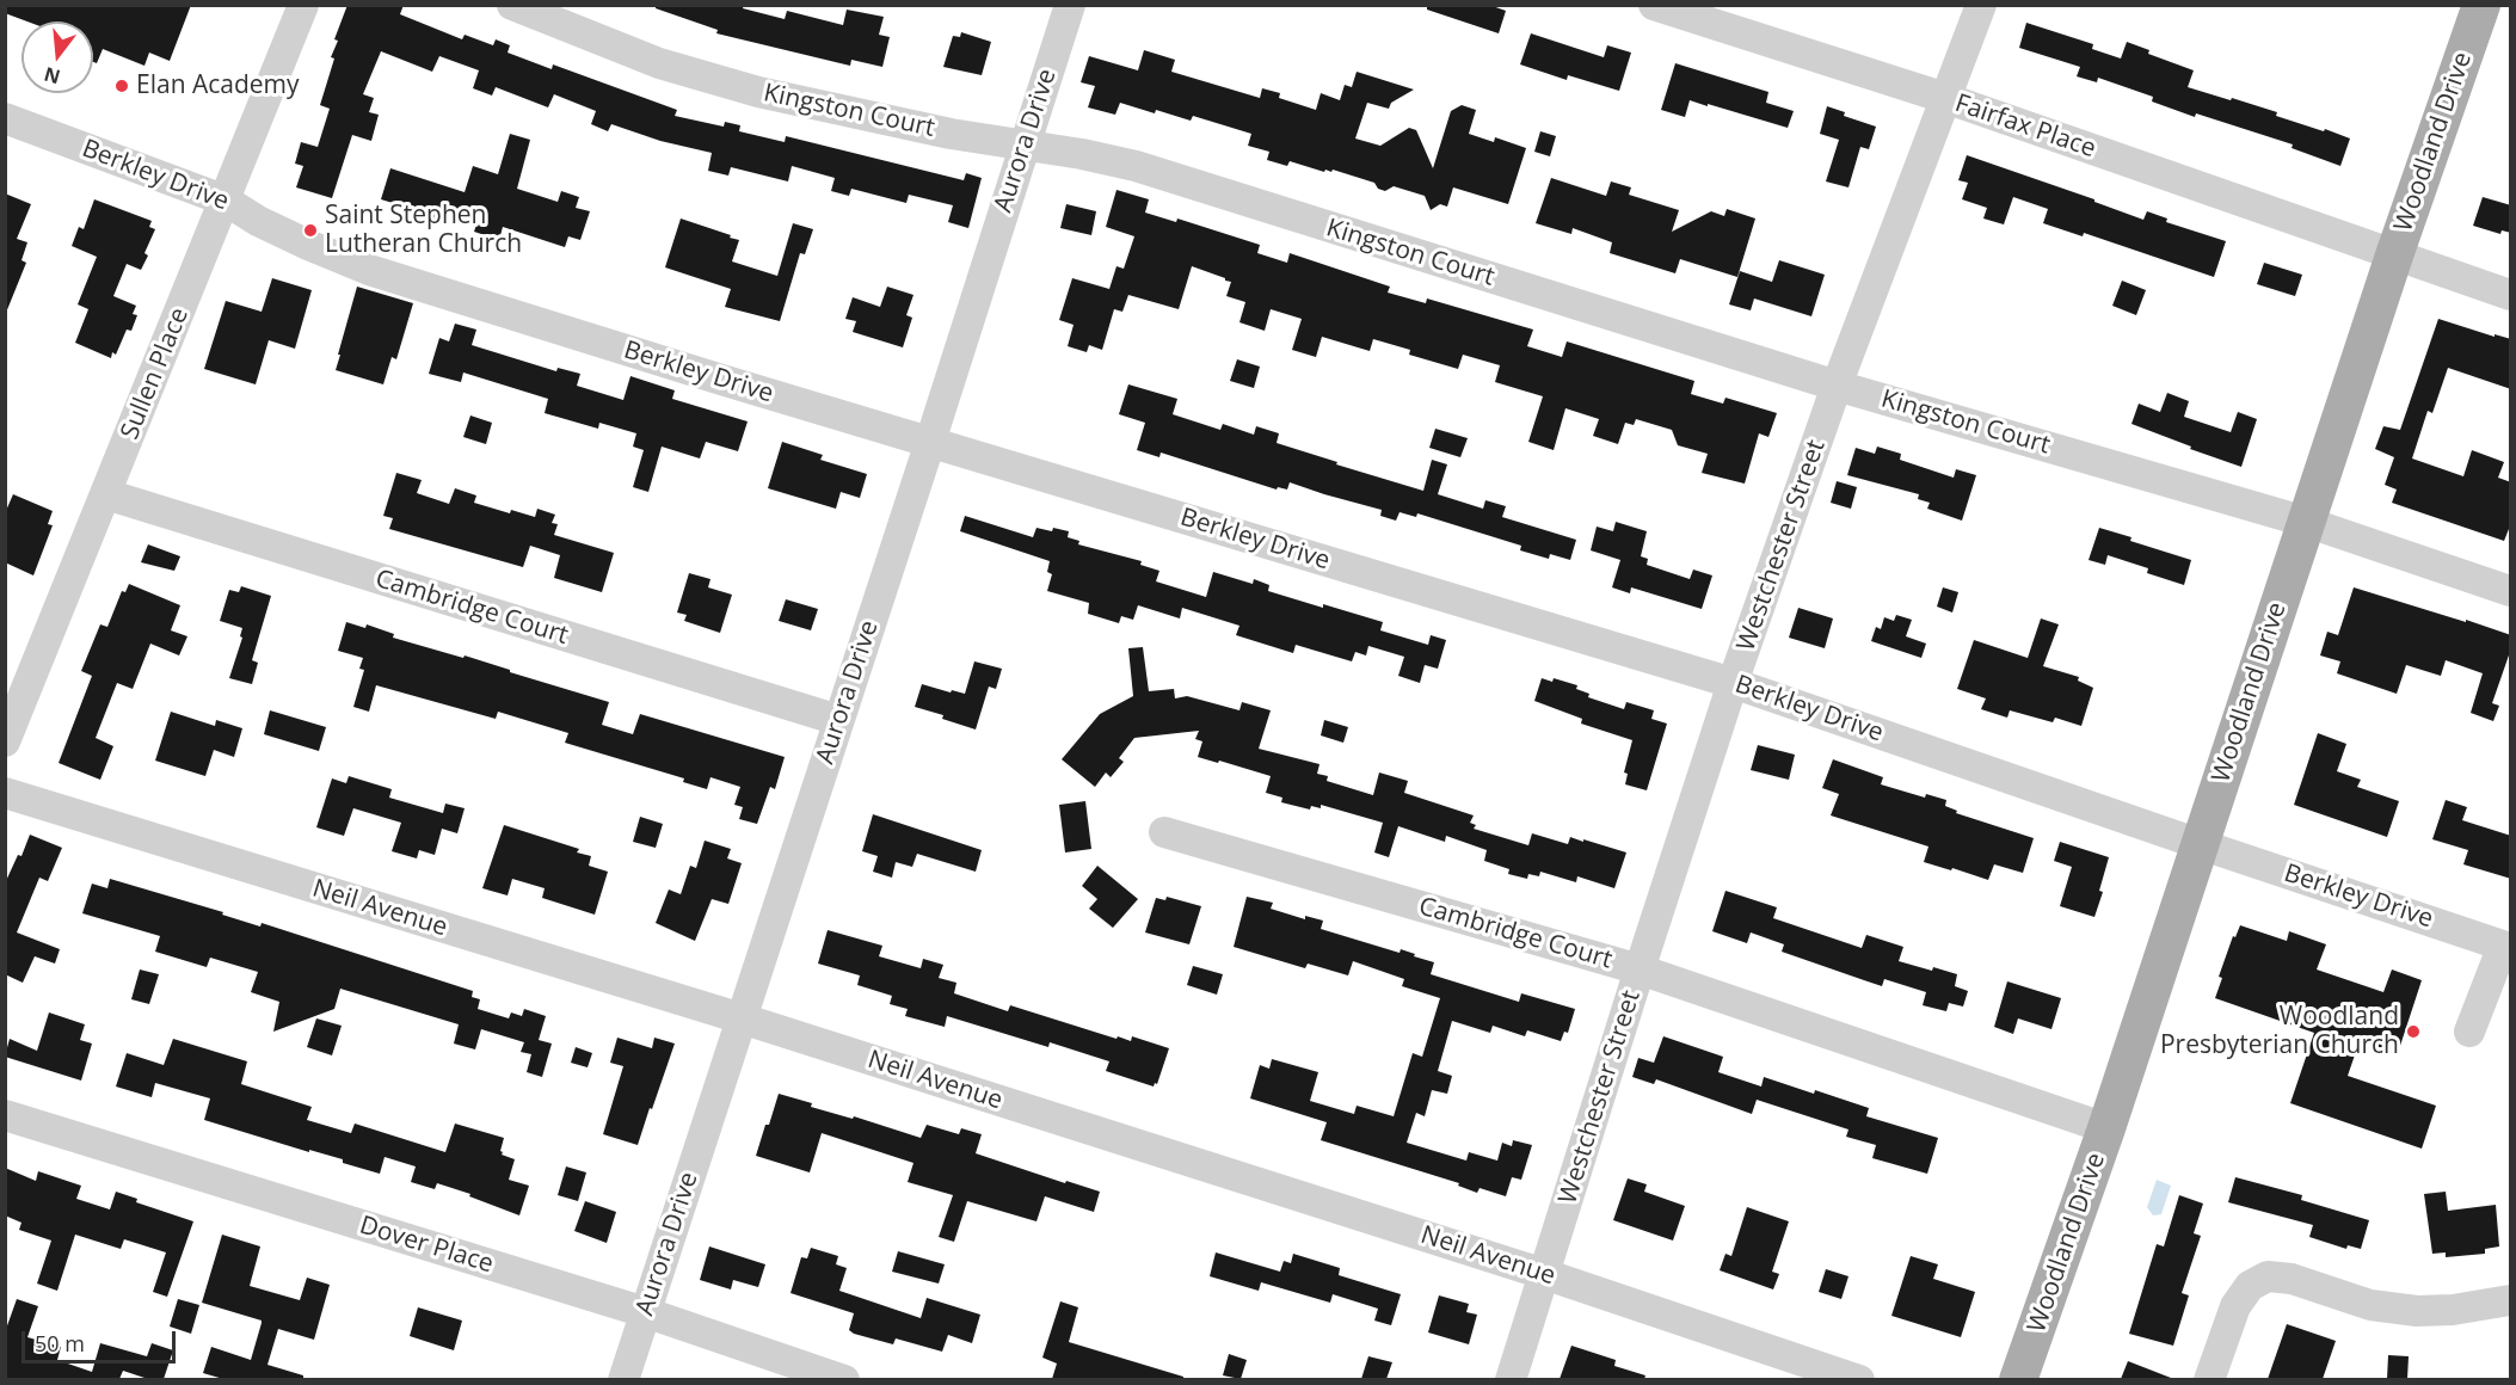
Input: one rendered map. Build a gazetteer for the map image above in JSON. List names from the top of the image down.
{
  "streets": {
    "main road": ["Woodland Drive"],
    "street": [
      "Kingston Court",
      "Fairfax Place",
      "Aurora Drive",
      "Berkley Drive",
      "Sullen Place",
      "Westchester Street",
      "Cambridge Court",
      "Neil Avenue",
      "Dover Place"
    ]
  },
  "crossings": [
    ["Kingston Court", "Aurora Drive"],
    ["Kingston Court", "Woodland Drive"],
    ["Kingston Court", "Westchester Street"],
    ["Fairfax Place", "Woodland Drive"],
    ["Fairfax Place", "Westchester Street"],
    ["Aurora Drive", "Berkley Drive"],
    ["Aurora Drive", "Cambridge Court"],
    ["Aurora Drive", "Neil Avenue"],
    ["Aurora Drive", "Dover Place"],
    ["Woodland Drive", "Berkley Drive"],
    ["Woodland Drive", "Cambridge Court"],
    ["Berkley Drive", "Sullen Place"],
    ["Berkley Drive", "Westchester Street"],
    ["Sullen Place", "Cambridge Court"],
    ["Westchester Street", "Cambridge Court"],
    ["Westchester Street", "Neil Avenue"]
  ],
  "places": ["Elan Academy", "Saint Stephen Lutheran Church", "Woodland Presbyterian Church"],
  "scale_bar": "50 m",
  "north": "bottom"
}
